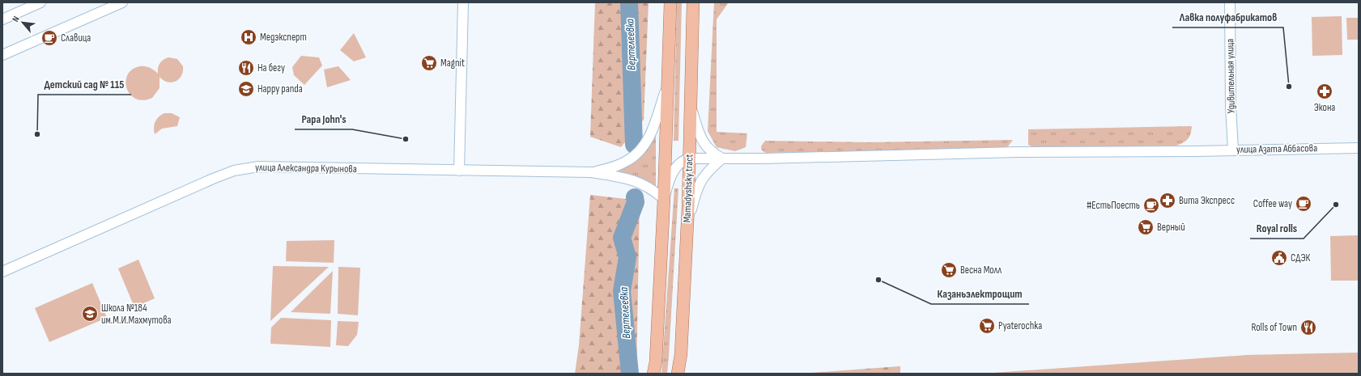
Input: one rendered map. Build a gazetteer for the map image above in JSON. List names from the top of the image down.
{
  "streets": {
    "main road": ["Mamadyshsky tract"],
    "street": ["Удивительная улица", "улица Азата Аббасова", "улица Александра Курынова"]
  },
  "crossings": [
    ["Удивительная улица", "улица Азата Аббасова"],
    ["улица Азата Аббасова", "Mamadyshsky tract"]
  ],
  "water": ["Вертелеевка"],
  "places": {
    "hospital": ["Медэксперт"],
    "cafe": ["Славица", "Coffee way", "#ЕстьПоесть"],
    "supermarket": [
      "Magnit",
      "Верный",
      "Весна Молл",
      "Pyaterochka"
    ],
    "restaurant": ["На бегу", "Rolls of Town"],
    "other": [
      "Лавка полуфабрикатов",
      "Детский сад № 115",
      "Papa John's",
      "Royal rolls",
      "Казаньэлектрощит"
    ],
    "school or university": ["Happy panda", "Школа №184 им.М.И.Махмутова"],
    "pharmacy": ["Экона", "Вита Экспресс"],
    "public building": ["СДЭК"]
  },
  "north": "top left"
}
